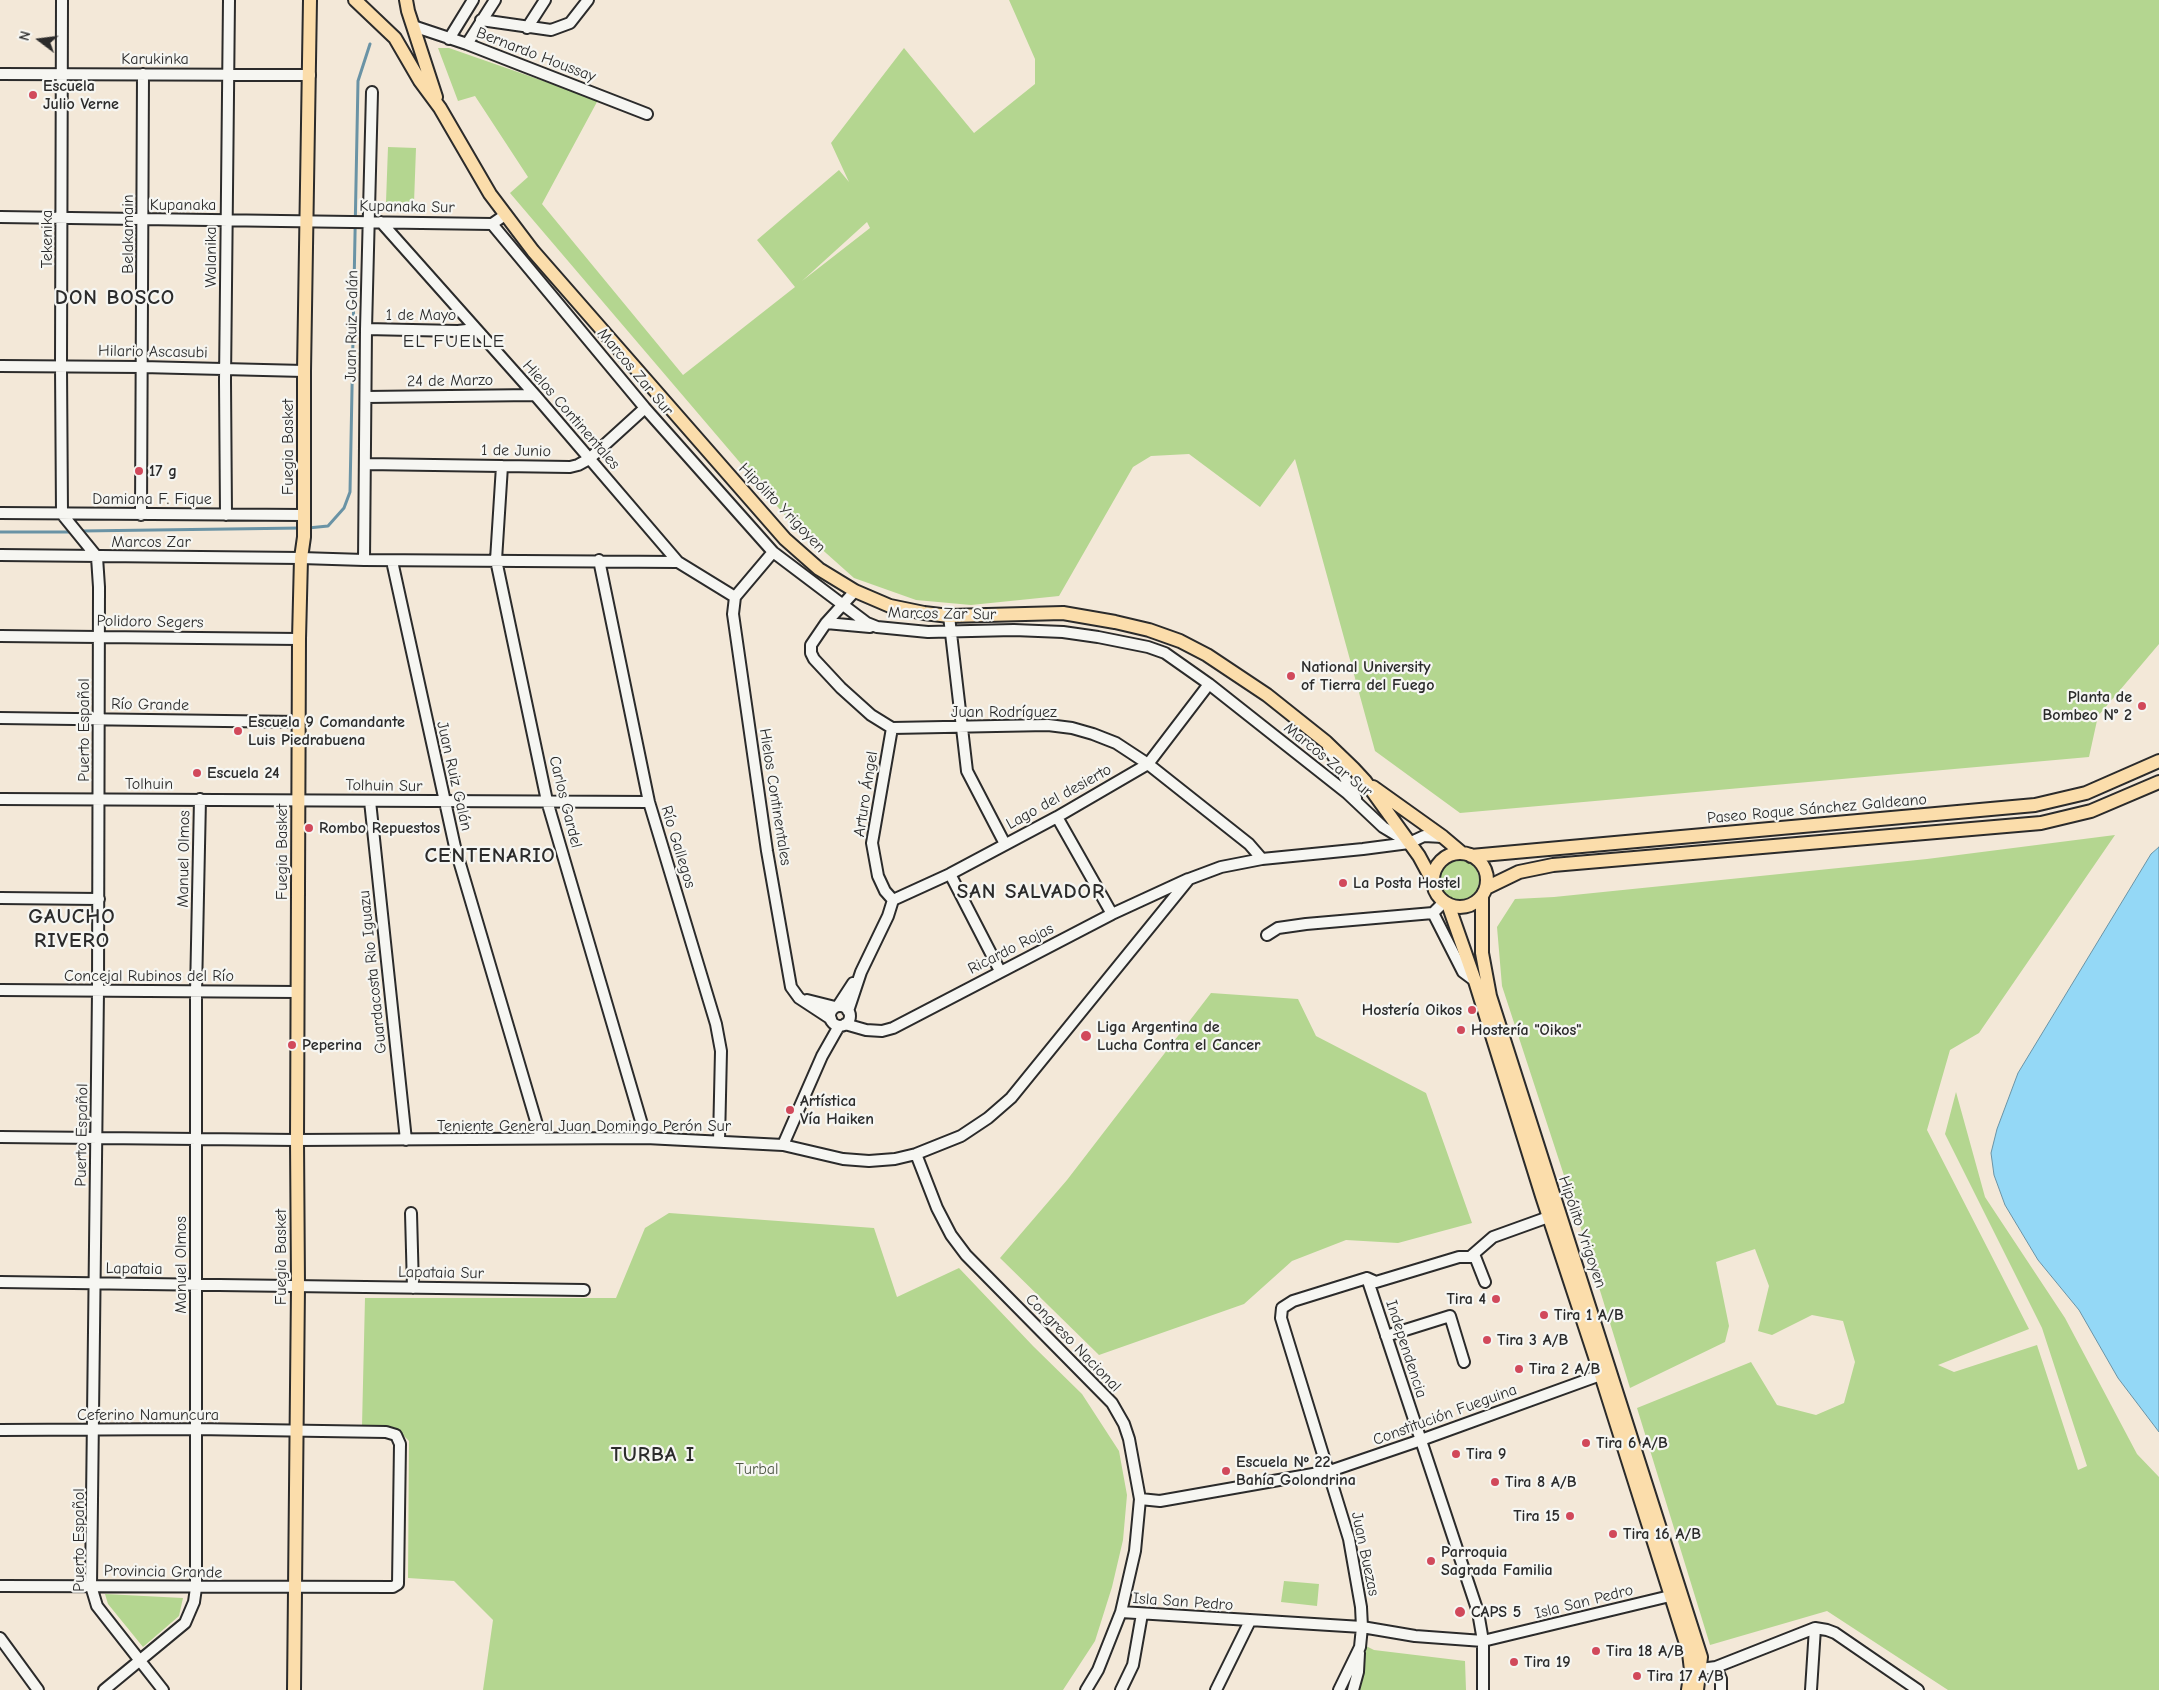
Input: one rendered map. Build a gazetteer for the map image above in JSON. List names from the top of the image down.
{
  "streets": {
    "main road": ["Fuegia Basket", "Hipólito Yrigoyen", "Paseo Roque Sánchez Galdeano"],
    "street": [
      "Bernardo Houssay",
      "Karukinka",
      "Kupanaka",
      "Kupanaka Sur",
      "Belakamain",
      "Tekenika",
      "Walanika",
      "1 de Mayo",
      "Juan Ruiz Galán",
      "Hilario Ascasubi",
      "Marcos Zar Sur",
      "24 de Marzo",
      "Hielos Continentales",
      "1 de Junio",
      "Damiana F. Fique",
      "Marcos Zar",
      "Polidoro Segers",
      "Río Grande",
      "Juan Rodríguez",
      "Puerto Español",
      "Tolhuin",
      "Tolhuin Sur",
      "Arturo Ángel",
      "Lago del desierto",
      "Carlos Gardel",
      "Río Gallegos",
      "Manuel Olmos",
      "Ricardo Rojas",
      "Guardacosta Rio Iguazu",
      "Concejal Rubinos del Río",
      "Teniente General Juan Domingo Perón Sur",
      "Lapataia",
      "Lapataia Sur",
      "Congreso Nacional",
      "Independencia",
      "Ceferino Namuncura",
      "Constitución Fueguina",
      "Juan Buezas",
      "Provincia Grande",
      "Isla San Pedro"
    ]
  },
  "crossings": [
    ["Karukinka", "Belakamain"],
    ["Karukinka", "Tekenika"],
    ["Karukinka", "Walanika"],
    ["Karukinka", "Fuegia Basket"],
    ["Kupanaka", "Kupanaka Sur"],
    ["Kupanaka", "Belakamain"],
    ["Kupanaka", "Tekenika"],
    ["Kupanaka", "Walanika"],
    ["Kupanaka", "Fuegia Basket"],
    ["Kupanaka Sur", "Juan Ruiz Galán"],
    ["Kupanaka Sur", "Marcos Zar Sur"],
    ["Kupanaka Sur", "Hielos Continentales"],
    ["Kupanaka Sur", "Fuegia Basket"],
    ["Belakamain", "Hilario Ascasubi"],
    ["Belakamain", "Damiana F. Fique"],
    ["Tekenika", "Hilario Ascasubi"],
    ["Tekenika", "Damiana F. Fique"],
    ["Walanika", "Hilario Ascasubi"],
    ["Walanika", "Damiana F. Fique"],
    ["1 de Mayo", "Juan Ruiz Galán"],
    ["1 de Mayo", "Hielos Continentales"],
    ["Juan Ruiz Galán", "24 de Marzo"],
    ["Juan Ruiz Galán", "1 de Junio"],
    ["Juan Ruiz Galán", "Tolhuin Sur"],
    ["Juan Ruiz Galán", "Teniente General Juan Domingo Perón Sur"],
    ["Hilario Ascasubi", "Fuegia Basket"],
    ["Marcos Zar Sur", "1 de Junio"],
    ["Marcos Zar Sur", "Hipólito Yrigoyen"],
    ["Marcos Zar Sur", "Lago del desierto"],
    ["24 de Marzo", "Hielos Continentales"],
    ["Hielos Continentales", "1 de Junio"],
    ["Fuegia Basket", "Damiana F. Fique"],
    ["Fuegia Basket", "Marcos Zar"],
    ["Fuegia Basket", "Polidoro Segers"],
    ["Fuegia Basket", "Río Grande"],
    ["Fuegia Basket", "Tolhuin"],
    ["Fuegia Basket", "Tolhuin Sur"],
    ["Fuegia Basket", "Concejal Rubinos del Río"],
    ["Fuegia Basket", "Teniente General Juan Domingo Perón Sur"],
    ["Fuegia Basket", "Lapataia"],
    ["Fuegia Basket", "Lapataia Sur"],
    ["Fuegia Basket", "Ceferino Namuncura"],
    ["Fuegia Basket", "Provincia Grande"],
    ["1 de Junio", "Carlos Gardel"],
    ["Hipólito Yrigoyen", "Paseo Roque Sánchez Galdeano"],
    ["Hipólito Yrigoyen", "Constitución Fueguina"],
    ["Hipólito Yrigoyen", "Isla San Pedro"],
    ["Marcos Zar", "Puerto Español"],
    ["Polidoro Segers", "Puerto Español"],
    ["Río Grande", "Puerto Español"],
    ["Juan Rodríguez", "Arturo Ángel"],
    ["Juan Rodríguez", "Lago del desierto"],
    ["Puerto Español", "Tolhuin"],
    ["Puerto Español", "Manuel Olmos"],
    ["Puerto Español", "Concejal Rubinos del Río"],
    ["Puerto Español", "Teniente General Juan Domingo Perón Sur"],
    ["Puerto Español", "Lapataia"],
    ["Puerto Español", "Ceferino Namuncura"],
    ["Puerto Español", "Provincia Grande"],
    ["Tolhuin", "Tolhuin Sur"],
    ["Tolhuin", "Manuel Olmos"],
    ["Tolhuin Sur", "Carlos Gardel"],
    ["Tolhuin Sur", "Río Gallegos"],
    ["Tolhuin Sur", "Guardacosta Rio Iguazu"],
    ["Arturo Ángel", "Lago del desierto"],
    ["Carlos Gardel", "Teniente General Juan Domingo Perón Sur"],
    ["Río Gallegos", "Teniente General Juan Domingo Perón Sur"],
    ["Manuel Olmos", "Concejal Rubinos del Río"],
    ["Manuel Olmos", "Teniente General Juan Domingo Perón Sur"],
    ["Manuel Olmos", "Lapataia"],
    ["Manuel Olmos", "Ceferino Namuncura"],
    ["Manuel Olmos", "Provincia Grande"],
    ["Ricardo Rojas", "Teniente General Juan Domingo Perón Sur"],
    ["Guardacosta Rio Iguazu", "Teniente General Juan Domingo Perón Sur"],
    ["Teniente General Juan Domingo Perón Sur", "Congreso Nacional"],
    ["Lapataia", "Lapataia Sur"],
    ["Congreso Nacional", "Constitución Fueguina"],
    ["Congreso Nacional", "Isla San Pedro"],
    ["Independencia", "Constitución Fueguina"],
    ["Independencia", "Juan Buezas"],
    ["Independencia", "Isla San Pedro"],
    ["Ceferino Namuncura", "Provincia Grande"],
    ["Constitución Fueguina", "Juan Buezas"],
    ["Juan Buezas", "Isla San Pedro"]
  ],
  "districts": [
    "DON BOSCO",
    "EL FUELLE",
    "CENTENARIO",
    "SAN SALVADOR",
    "GAUCHO RIVERO",
    "TURBA I"
  ],
  "parks": ["Turbal"],
  "places": [
    "Escuela Julio Verne",
    "17 g",
    "National University of Tierra del Fuego",
    "Planta de Bombeo N° 2",
    "Escuela 9 Comandante Luis Piedrabuena",
    "Escuela 24",
    "Rombo Repuestos",
    "La Posta Hostel",
    "Hostería Oikos",
    "Hostería \"Oikos\"",
    "Liga Argentina de Lucha Contra el Cancer",
    "Peperina",
    "Artística Vía Haiken",
    "Tira 4",
    "Tira 1 A/B",
    "Tira 3 A/B",
    "Tira 2 A/B",
    "Tira 6 A/B",
    "Tira 9",
    "Escuela Nº 22 Bahía Golondrina",
    "Tira 8 A/B",
    "Tira 15",
    "Tira 16 A/B",
    "Parroquia Sagrada Familia",
    "CAPS 5",
    "Tira 18 A/B",
    "Tira 19",
    "Tira 17 A/B"
  ],
  "north": "left"
}
